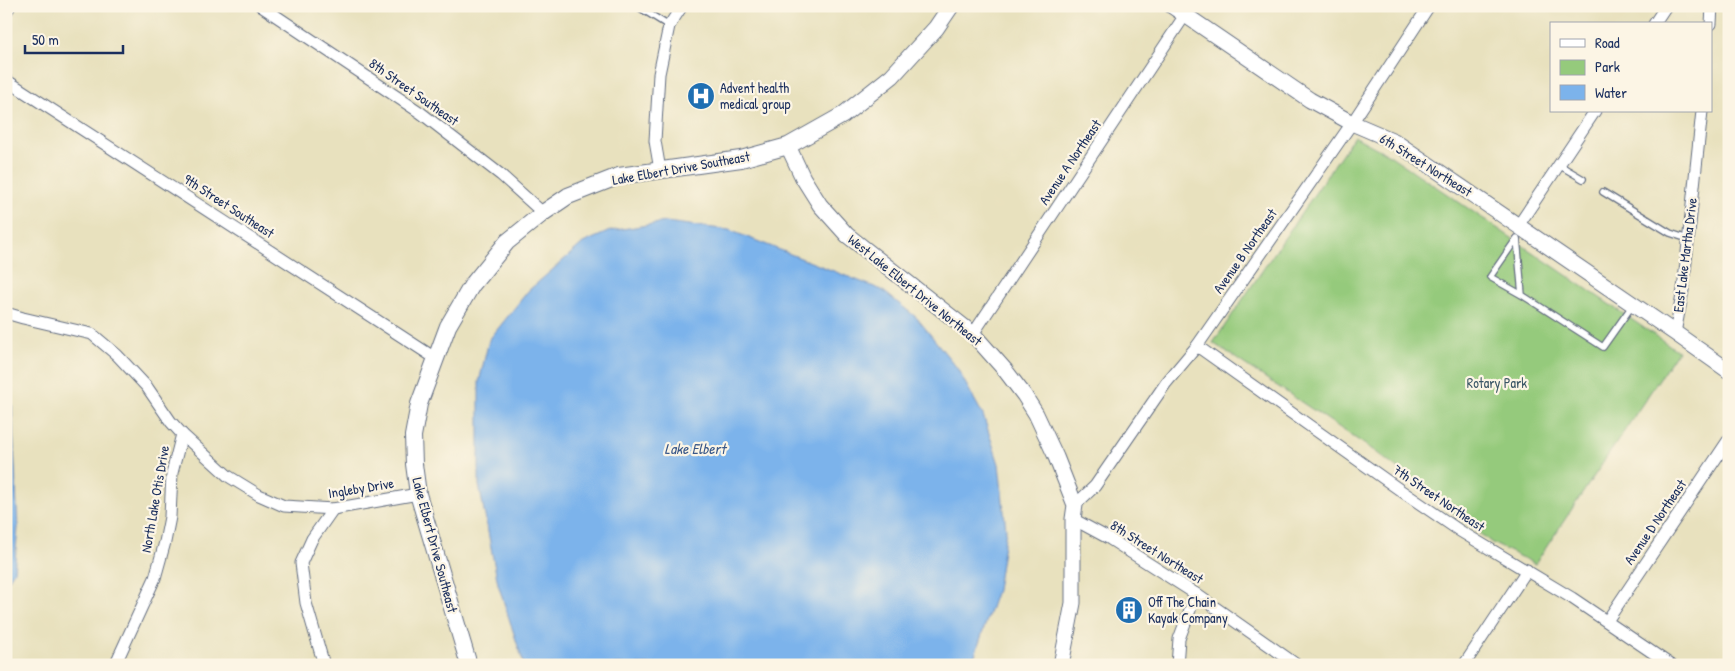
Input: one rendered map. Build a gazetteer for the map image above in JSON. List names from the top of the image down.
{
  "streets": {
    "main road": ["Lake Elbert Drive Southeast"],
    "street": [
      "8th Street Southeast",
      "Avenue A Northeast",
      "6th Street Northeast",
      "9th Street Southeast",
      "Avenue B Northeast",
      "East Lake Martha Drive",
      "West Lake Elbert Drive Northeast",
      "Ingleby Drive",
      "7th Street Northeast",
      "North Lake Otis Drive",
      "Avenue D Northeast",
      "8th Street Northeast"
    ]
  },
  "crossings": [
    ["8th Street Southeast", "Lake Elbert Drive Southeast"],
    ["Avenue A Northeast", "6th Street Northeast"],
    ["Avenue A Northeast", "West Lake Elbert Drive Northeast"],
    ["6th Street Northeast", "Avenue B Northeast"],
    ["6th Street Northeast", "East Lake Martha Drive"],
    ["Lake Elbert Drive Southeast", "9th Street Southeast"],
    ["Lake Elbert Drive Southeast", "West Lake Elbert Drive Northeast"],
    ["Lake Elbert Drive Southeast", "Ingleby Drive"],
    ["Avenue B Northeast", "West Lake Elbert Drive Northeast"],
    ["Avenue B Northeast", "7th Street Northeast"],
    ["Avenue B Northeast", "8th Street Northeast"],
    ["West Lake Elbert Drive Northeast", "8th Street Northeast"],
    ["Ingleby Drive", "North Lake Otis Drive"],
    ["7th Street Northeast", "Avenue D Northeast"]
  ],
  "water": ["Lake Elbert"],
  "parks": ["Rotary Park"],
  "places": {
    "hospital": ["Advent health medical group"],
    "building": ["Off The Chain Kayak Company"]
  },
  "legend": ["Road", "Park", "Water"],
  "scale_bar": "50 m"
}
